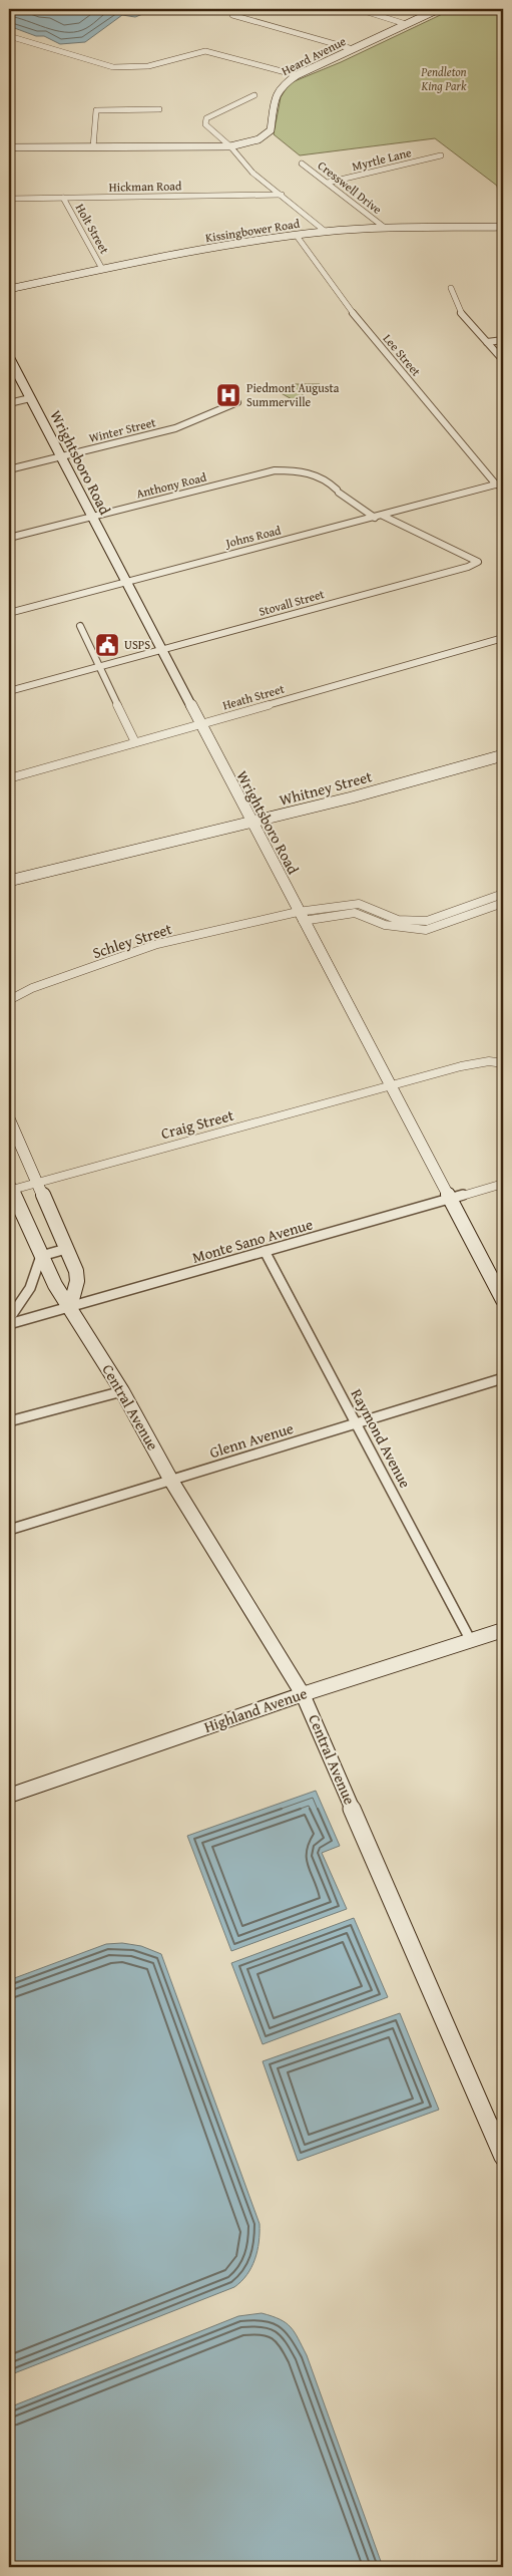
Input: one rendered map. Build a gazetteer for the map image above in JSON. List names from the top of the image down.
{
  "streets": {
    "main road": [
      "Heard Avenue",
      "Kissingbower Road",
      "Wrightsboro Road",
      "Whitney Street",
      "Central Avenue",
      "Highland Avenue"
    ],
    "street": [
      "Myrtle Lane",
      "Hickman Road",
      "Cresswell Drive",
      "Holt Street",
      "Lee Street",
      "Winter Street",
      "Anthony Road",
      "Johns Road",
      "Stovall Street",
      "Heath Street",
      "Schley Street",
      "Craig Street",
      "Monte Sano Avenue",
      "Raymond Avenue",
      "Glenn Avenue"
    ]
  },
  "crossings": [
    ["Myrtle Lane", "Cresswell Drive"],
    ["Hickman Road", "Holt Street"],
    ["Cresswell Drive", "Kissingbower Road"],
    ["Holt Street", "Kissingbower Road"],
    ["Kissingbower Road", "Lee Street"],
    ["Lee Street", "Johns Road"],
    ["Winter Street", "Wrightsboro Road"],
    ["Wrightsboro Road", "Anthony Road"],
    ["Wrightsboro Road", "Johns Road"],
    ["Wrightsboro Road", "Stovall Street"],
    ["Wrightsboro Road", "Heath Street"],
    ["Wrightsboro Road", "Whitney Street"],
    ["Wrightsboro Road", "Schley Street"],
    ["Wrightsboro Road", "Craig Street"],
    ["Wrightsboro Road", "Monte Sano Avenue"],
    ["Anthony Road", "Johns Road"],
    ["Johns Road", "Stovall Street"],
    ["Craig Street", "Central Avenue"],
    ["Monte Sano Avenue", "Central Avenue"],
    ["Monte Sano Avenue", "Raymond Avenue"],
    ["Central Avenue", "Glenn Avenue"],
    ["Central Avenue", "Highland Avenue"],
    ["Raymond Avenue", "Glenn Avenue"],
    ["Raymond Avenue", "Highland Avenue"]
  ],
  "parks": ["Pendleton King Park"],
  "places": {
    "hospital": ["Piedmont Augusta Summerville"],
    "public building": ["USPS"]
  }
}
